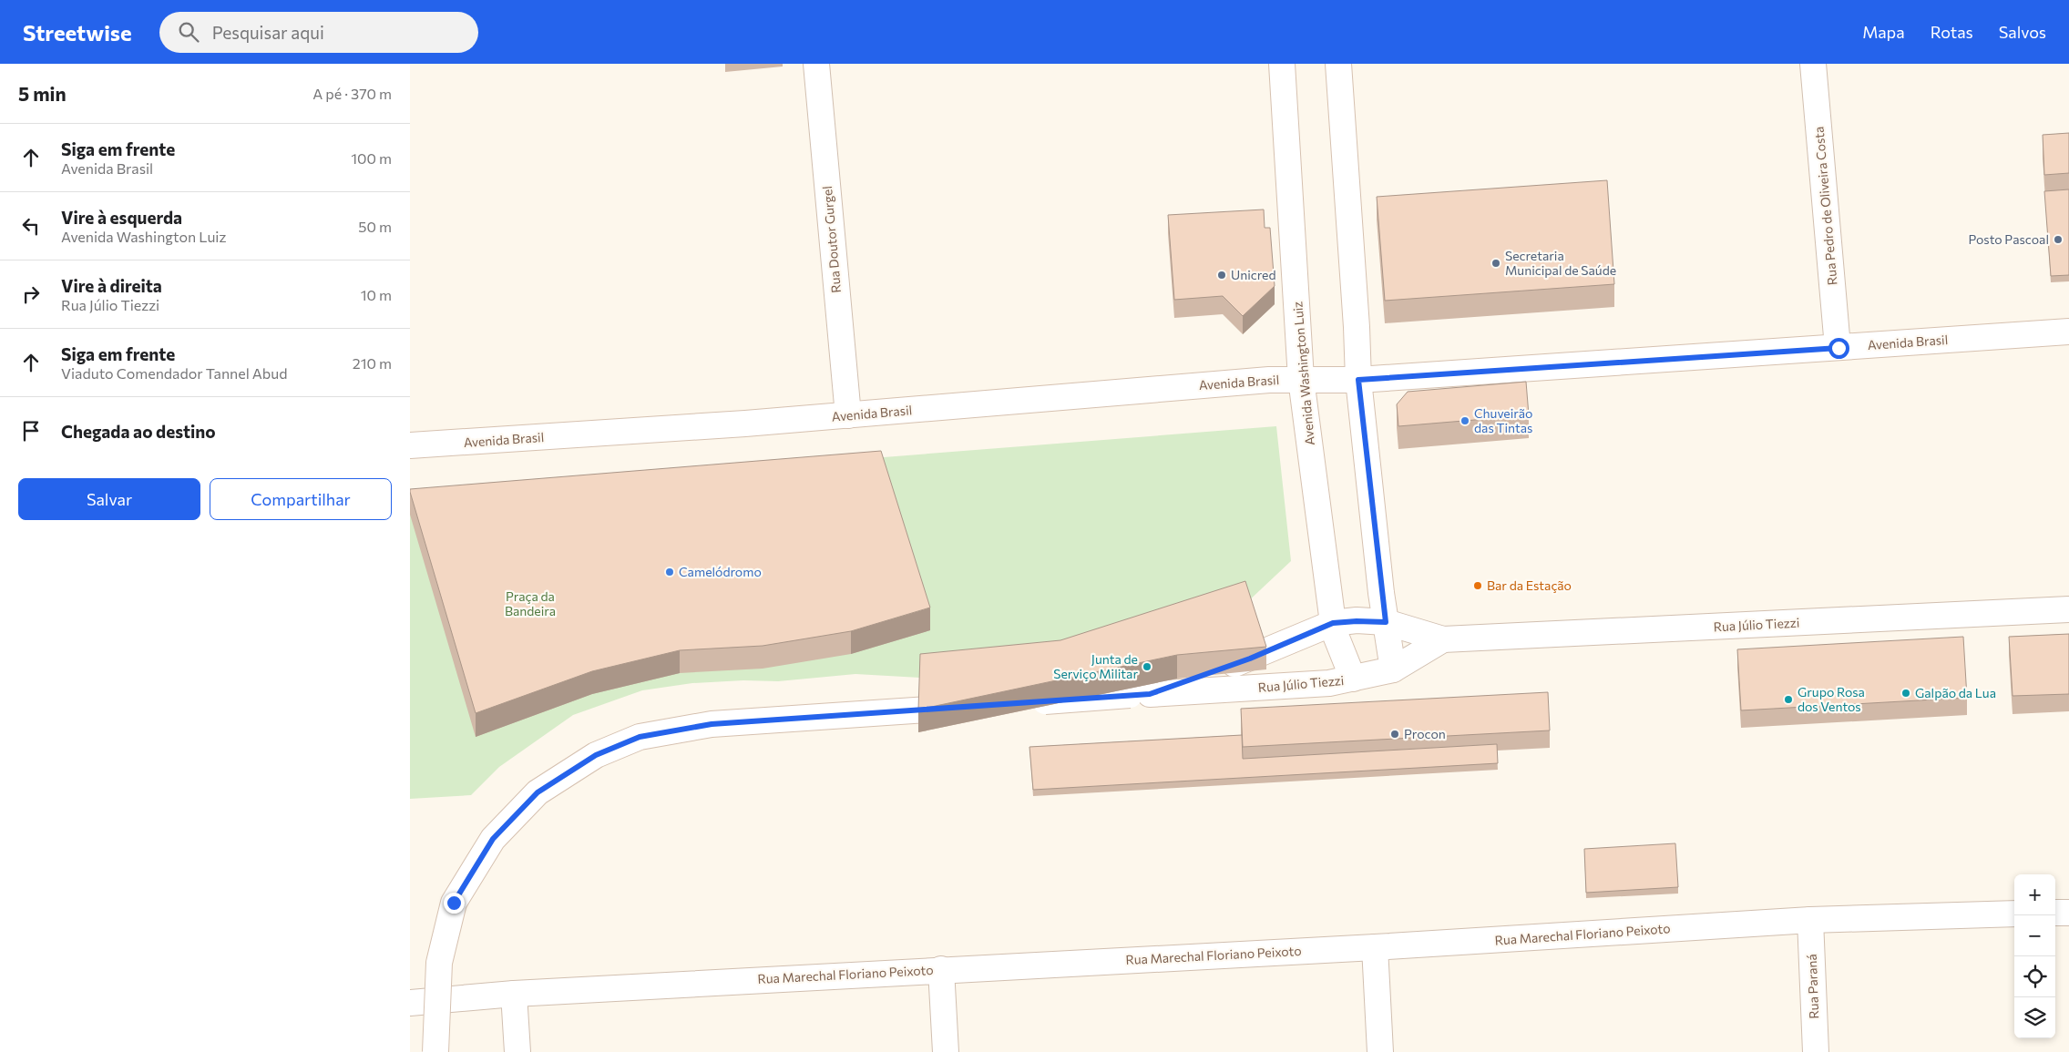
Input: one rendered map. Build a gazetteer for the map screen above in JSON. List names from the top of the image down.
{
  "streets": {
    "street": [
      "Rua Pedro de Oliveira Costa",
      "Rua Doutor Gurgel",
      "Avenida Brasil",
      "Avenida Washington Luiz",
      "Rua Júlio Tiezzi",
      "Rua Marechal Floriano Peixoto",
      "Rua Paraná"
    ]
  },
  "crossings": [
    ["Rua Pedro de Oliveira Costa", "Avenida Brasil"],
    ["Rua Doutor Gurgel", "Avenida Brasil"],
    ["Avenida Brasil", "Avenida Washington Luiz"],
    ["Avenida Washington Luiz", "Rua Júlio Tiezzi"],
    ["Rua Marechal Floriano Peixoto", "Rua Paraná"]
  ],
  "parks": ["Praça da Bandeira"],
  "places": [
    "Posto Pascoal",
    "Secretaria Municipal de Saúde",
    "Unicred",
    "Chuveirão das Tintas",
    "Camelódromo",
    "Bar da Estação",
    "Junta de Serviço Militar",
    "Galpão da Lua",
    "Grupo Rosa dos Ventos",
    "Procon"
  ],
  "page": {
    "header": "Streetwise",
    "search": "Pesquisar aqui",
    "nav": ["Mapa", "Rotas", "Salvos"],
    "heading": ["5 min", "A pé · 370 m"],
    "list": [
      ["Siga em frente", "Avenida Brasil", "100 m"],
      ["Vire à esquerda", "Avenida Washington Luiz", "50 m"],
      ["Vire à direita", "Rua Júlio Tiezzi", "10 m"],
      ["Siga em frente", "Viaduto Comendador Tannel Abud", "210 m"],
      "Chegada ao destino"
    ],
    "buttons": ["Salvar", "Compartilhar"],
    "map_buttons": ["+", "−"]
  }
}
